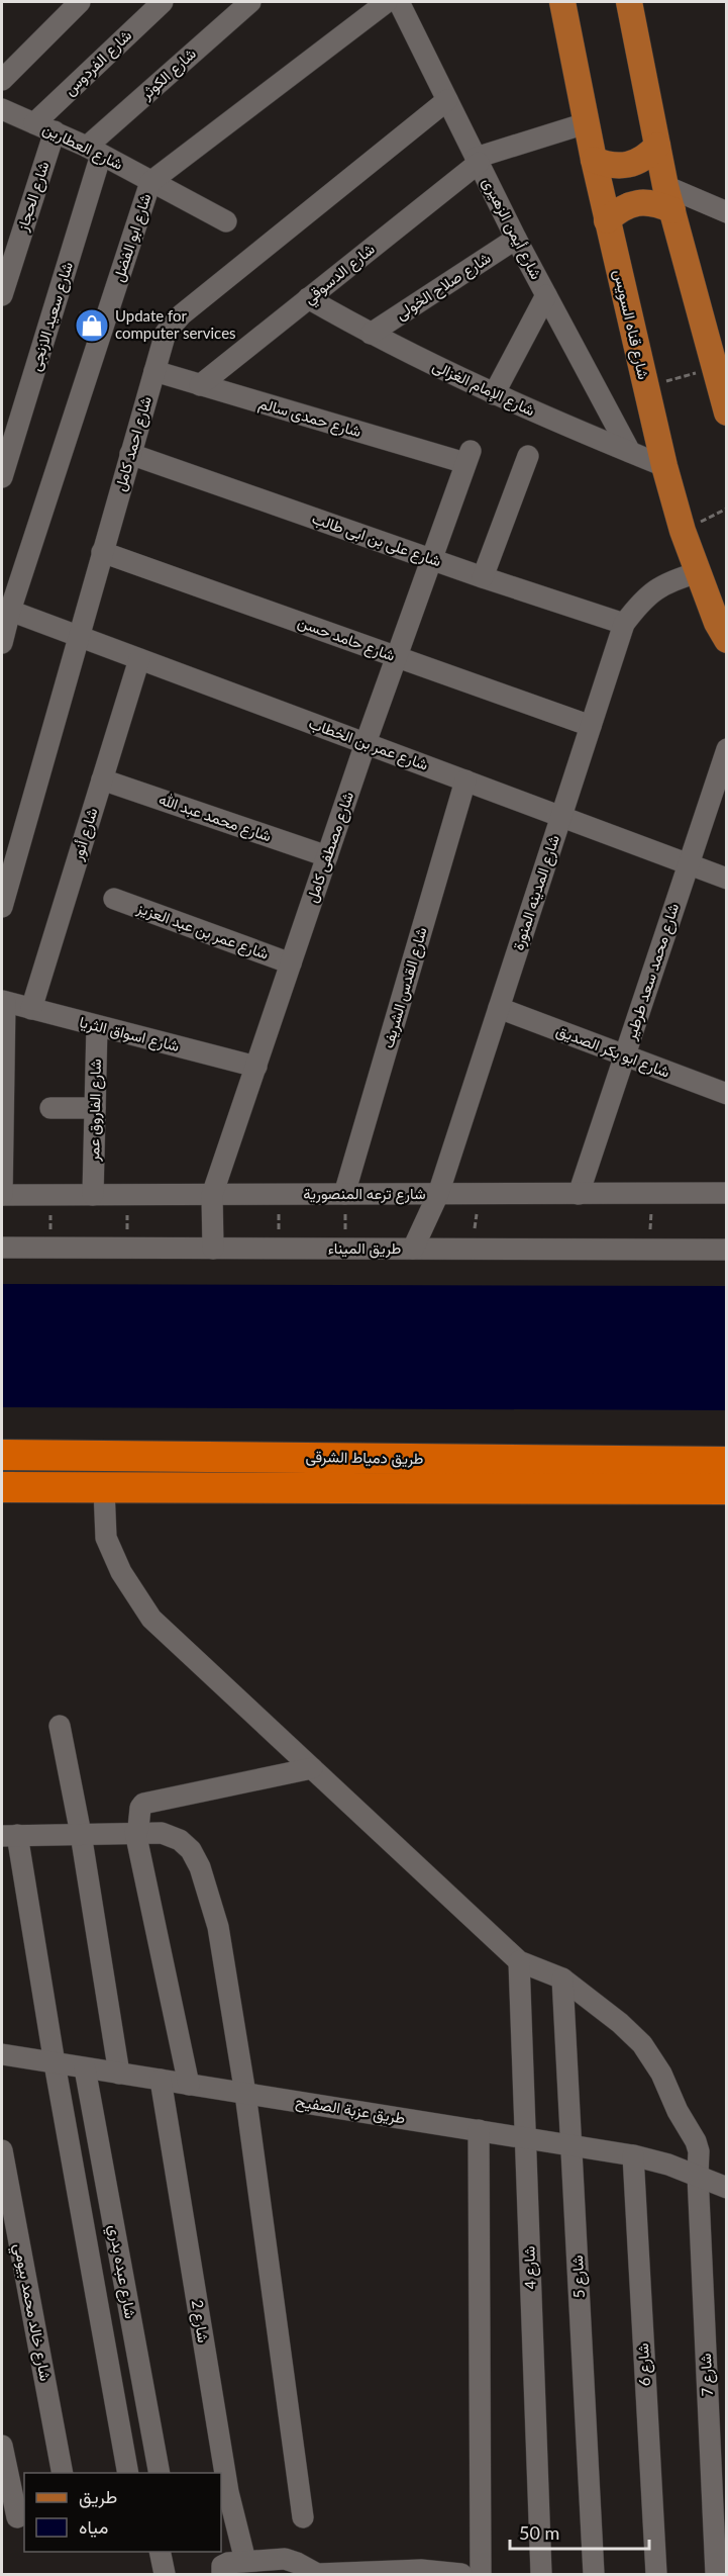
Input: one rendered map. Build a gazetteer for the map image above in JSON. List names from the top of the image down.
{
  "streets": {
    "highway": ["طريق دمياط الشرقى"],
    "main road": ["شارع قناه السويس"],
    "street": [
      "شارع الفردوس",
      "شارع الكوثر",
      "شارع العطارين",
      "شارع الحجاز",
      "شارع أيمن الزهيرى",
      "شارع ابو الفضل",
      "شارع الدسوقي",
      "شارع صلاح الخولى",
      "شارع سعيد الازنجى",
      "شارع الإمام الغزالى",
      "شارع حمدى سالم",
      "شارع احمد كامل",
      "شارع على بن ابى طالب",
      "شارع حامد حسن",
      "شارع عمر بن الخطاب",
      "شارع محمد عبد الله",
      "شارع أنور",
      "شارع مصطفى كامل",
      "شارع المدينه المنورة",
      "شارع عمر بن عبد العزيز",
      "شارع محمد سعد طرطير",
      "شارع القدس الشريف",
      "شارع اسواق الثريا",
      "شارع ابو بكر الصديق",
      "شارع الفاروق عمر",
      "شارع ترعه المنصورية",
      "طريق الميناء",
      "طريق عزبة الصفيح",
      "شارع 4",
      "شارع عبده بدري",
      "شارع 5",
      "شارع خالد محمد بيومي",
      "شارع 2",
      "شارع 6",
      "شارع 7"
    ]
  },
  "crossings": [
    ["شارع الفردوس", "شارع العطارين"],
    ["شارع الكوثر", "شارع العطارين"],
    ["شارع الكوثر", "شارع سعيد الازنجى"],
    ["شارع العطارين", "شارع الحجاز"],
    ["شارع العطارين", "شارع ابو الفضل"],
    ["شارع العطارين", "شارع سعيد الازنجى"],
    ["شارع أيمن الزهيرى", "شارع الدسوقي"],
    ["شارع أيمن الزهيرى", "شارع صلاح الخولى"],
    ["شارع أيمن الزهيرى", "شارع الإمام الغزالى"],
    ["شارع أيمن الزهيرى", "شارع احمد كامل"],
    ["شارع ابو الفضل", "شارع عمر بن الخطاب"],
    ["شارع الدسوقي", "شارع الإمام الغزالى"],
    ["شارع الدسوقي", "شارع حمدى سالم"],
    ["شارع صلاح الخولى", "شارع الإمام الغزالى"],
    ["شارع قناه السويس", "شارع الإمام الغزالى"],
    ["شارع قناه السويس", "شارع المدينه المنورة"],
    ["شارع حمدى سالم", "شارع احمد كامل"],
    ["شارع حمدى سالم", "شارع مصطفى كامل"],
    ["شارع احمد كامل", "شارع على بن ابى طالب"],
    ["شارع احمد كامل", "شارع حامد حسن"],
    ["شارع احمد كامل", "شارع عمر بن الخطاب"],
    ["شارع على بن ابى طالب", "شارع مصطفى كامل"],
    ["شارع على بن ابى طالب", "شارع المدينه المنورة"],
    ["شارع حامد حسن", "شارع مصطفى كامل"],
    ["شارع حامد حسن", "شارع المدينه المنورة"],
    ["شارع عمر بن الخطاب", "شارع أنور"],
    ["شارع عمر بن الخطاب", "شارع مصطفى كامل"],
    ["شارع عمر بن الخطاب", "شارع المدينه المنورة"],
    ["شارع عمر بن الخطاب", "شارع محمد سعد طرطير"],
    ["شارع عمر بن الخطاب", "شارع القدس الشريف"],
    ["شارع محمد عبد الله", "شارع أنور"],
    ["شارع محمد عبد الله", "شارع مصطفى كامل"],
    ["شارع أنور", "شارع اسواق الثريا"],
    ["شارع مصطفى كامل", "شارع عمر بن عبد العزيز"],
    ["شارع مصطفى كامل", "شارع اسواق الثريا"],
    ["شارع مصطفى كامل", "شارع ترعه المنصورية"],
    ["شارع مصطفى كامل", "طريق الميناء"],
    ["شارع المدينه المنورة", "شارع ابو بكر الصديق"],
    ["شارع المدينه المنورة", "شارع ترعه المنصورية"],
    ["شارع المدينه المنورة", "طريق الميناء"],
    ["شارع محمد سعد طرطير", "شارع ابو بكر الصديق"],
    ["شارع محمد سعد طرطير", "شارع ترعه المنصورية"],
    ["شارع القدس الشريف", "شارع ترعه المنصورية"],
    ["شارع اسواق الثريا", "شارع الفاروق عمر"],
    ["شارع الفاروق عمر", "شارع ترعه المنصورية"],
    ["طريق عزبة الصفيح", "شارع 4"],
    ["طريق عزبة الصفيح", "شارع عبده بدري"],
    ["طريق عزبة الصفيح", "شارع 5"],
    ["طريق عزبة الصفيح", "شارع 2"],
    ["طريق عزبة الصفيح", "شارع 6"],
    ["طريق عزبة الصفيح", "شارع 7"],
    ["شارع 4", "شارع 7"],
    ["شارع 5", "شارع 7"]
  ],
  "places": {
    "shop": ["Update for computer services"]
  },
  "legend": ["طريق", "مياه"],
  "scale_bar": "50 m"
}
